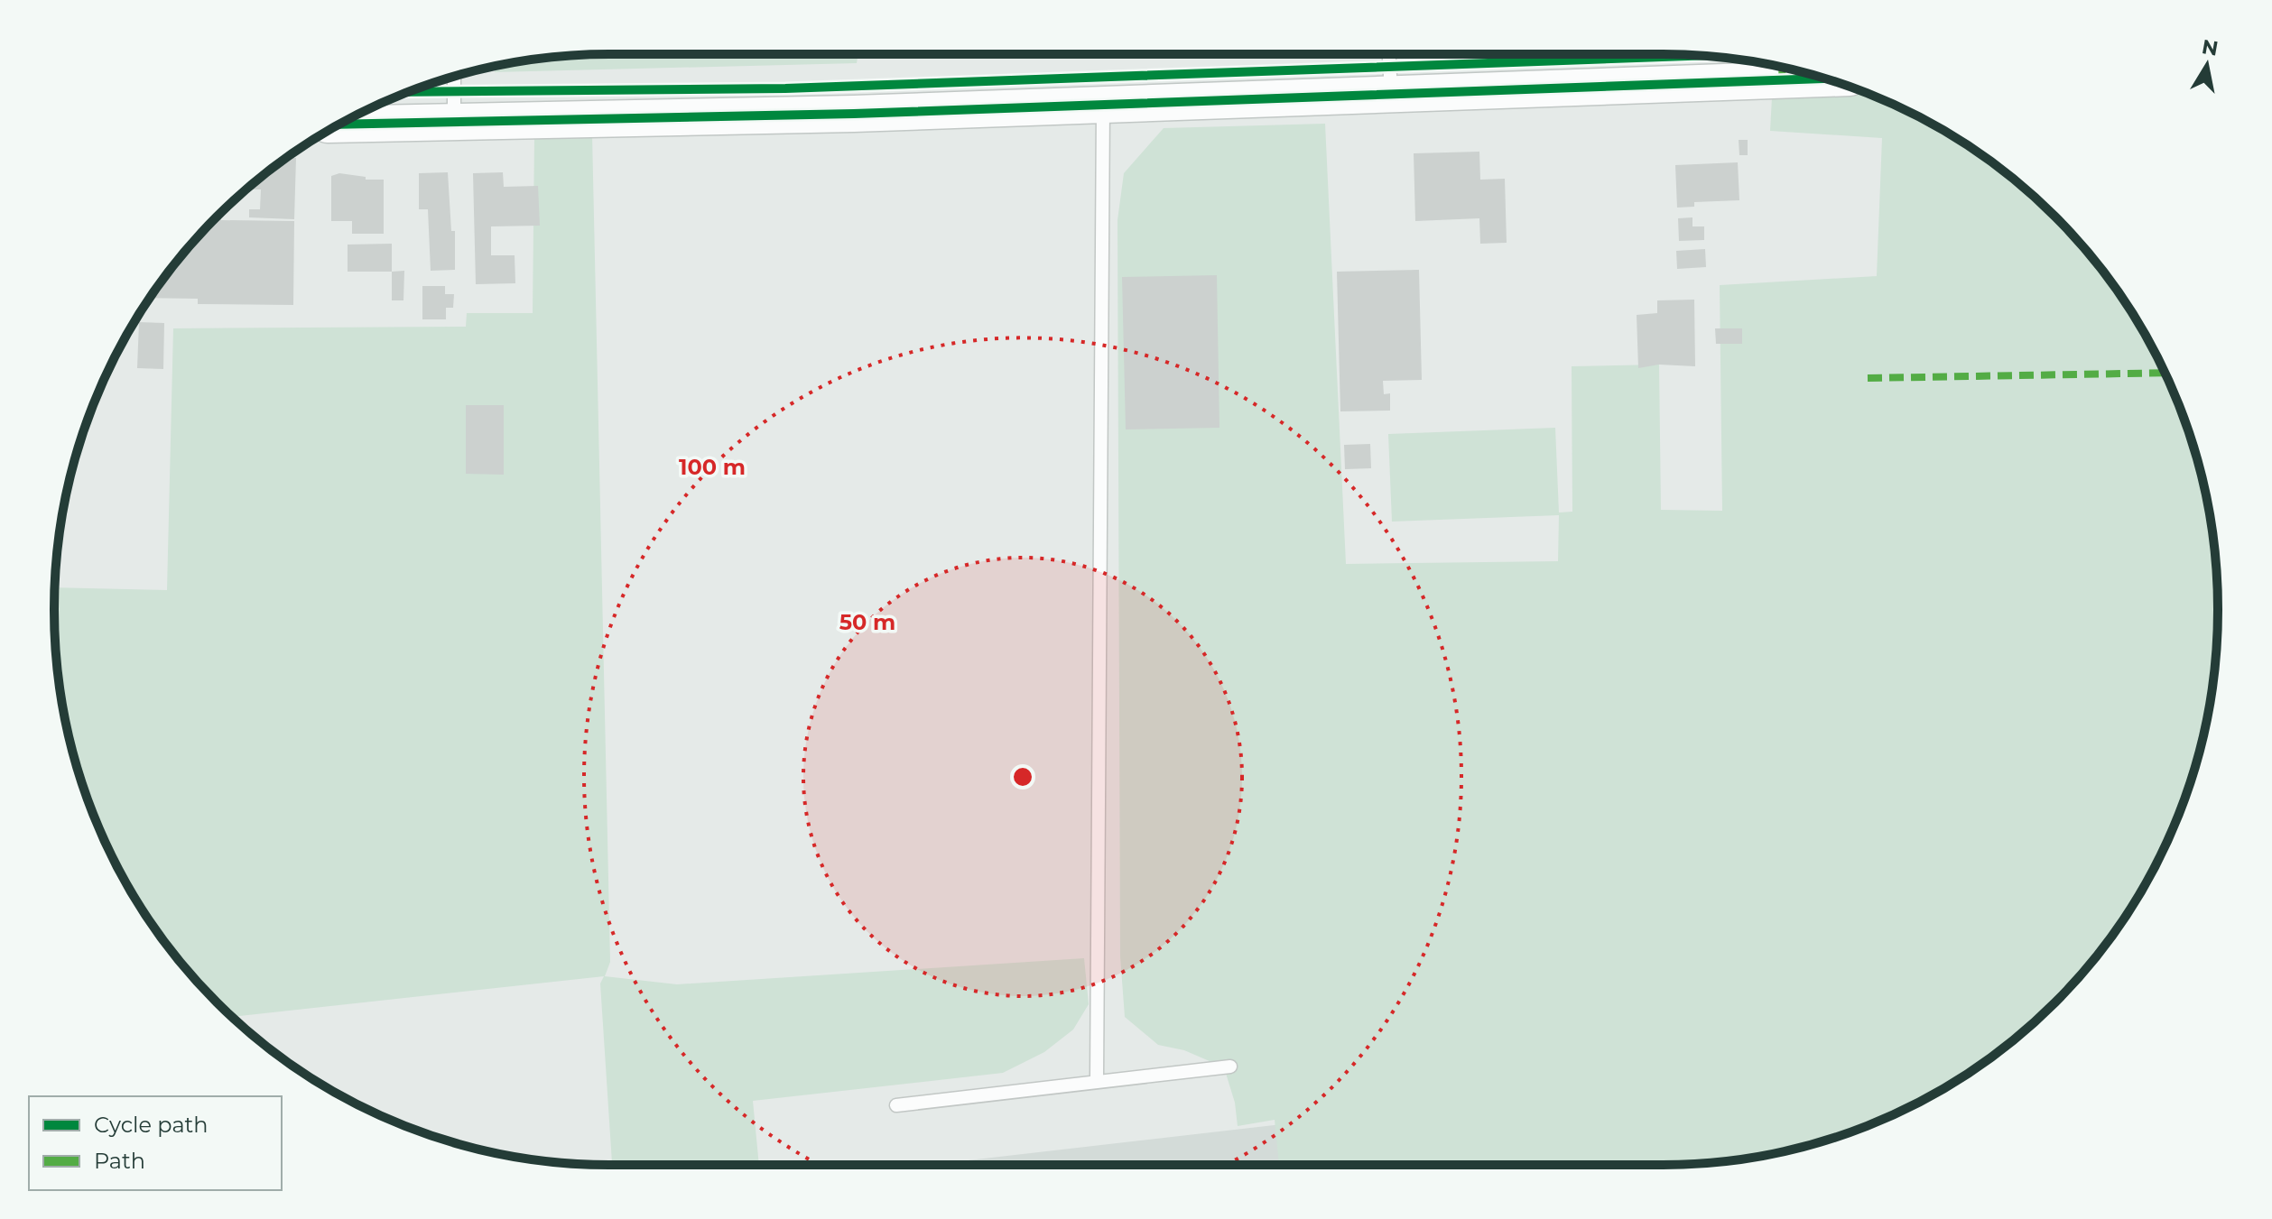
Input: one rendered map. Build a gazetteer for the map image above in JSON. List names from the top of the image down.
{
  "legend": ["Cycle path", "Path"],
  "north": "top",
  "rings": ["100 m", "50 m"]
}
